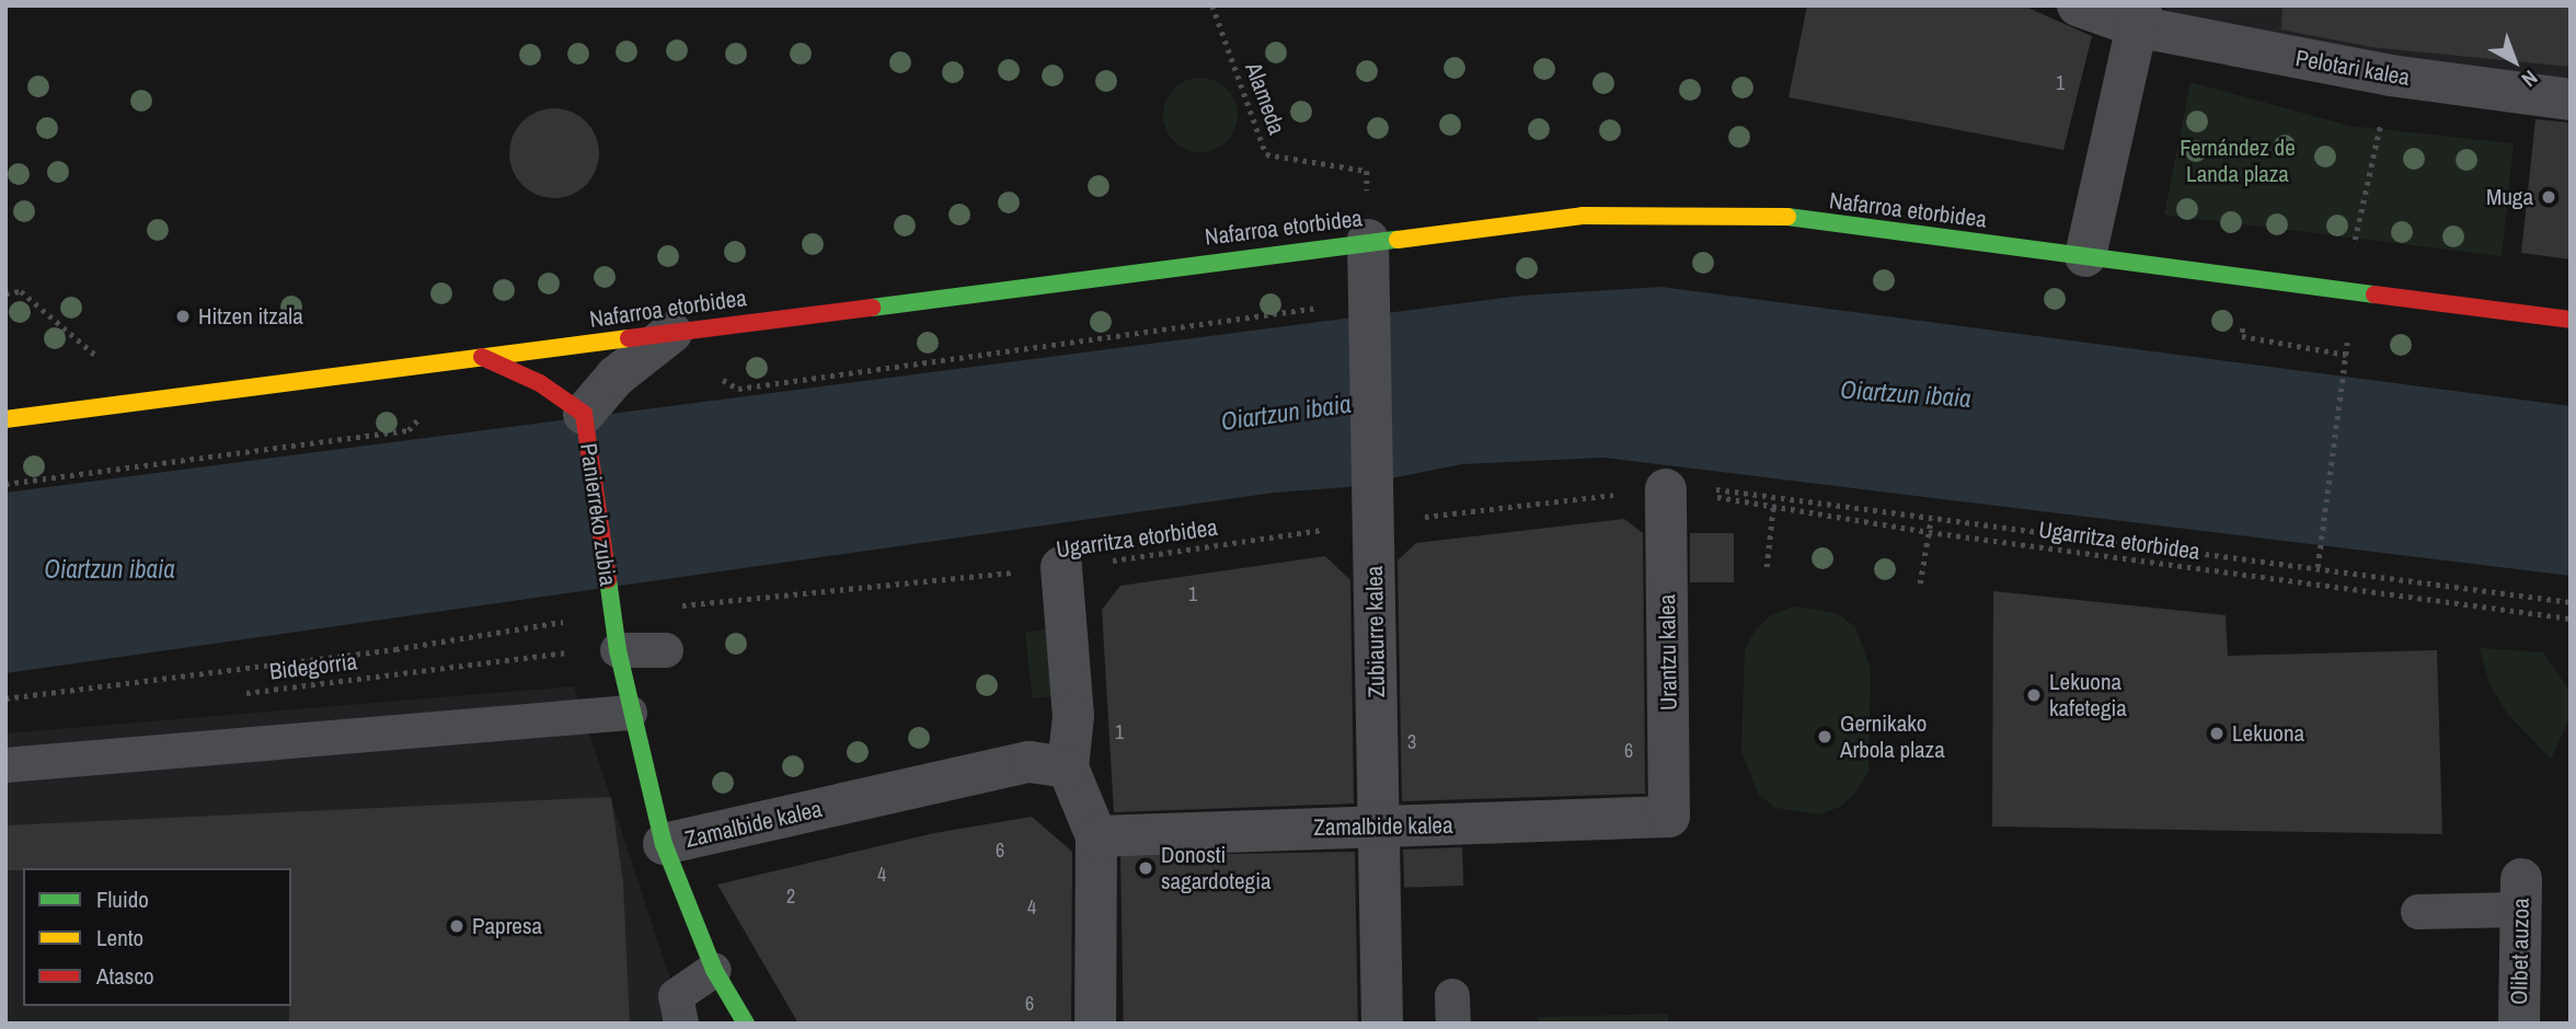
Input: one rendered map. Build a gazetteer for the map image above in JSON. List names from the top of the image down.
{
  "streets": {
    "main road": ["Nafarroa etorbidea", "Panierreko zubia"],
    "street": [
      "Pelotari kalea",
      "Zubiaurre kalea",
      "Urantzu kalea",
      "Zamalbide kalea",
      "Olibet auzoa"
    ],
    "path": ["Alameda", "Ugarritza etorbidea", "Bidegorria"]
  },
  "crossings": [
    ["Alameda", "Nafarroa etorbidea"],
    ["Alameda", "Zubiaurre kalea"],
    ["Nafarroa etorbidea", "Panierreko zubia"],
    ["Nafarroa etorbidea", "Zubiaurre kalea"],
    ["Panierreko zubia", "Ugarritza etorbidea"],
    ["Panierreko zubia", "Bidegorria"],
    ["Panierreko zubia", "Zamalbide kalea"],
    ["Ugarritza etorbidea", "Zubiaurre kalea"],
    ["Ugarritza etorbidea", "Urantzu kalea"],
    ["Ugarritza etorbidea", "Bidegorria"],
    ["Zubiaurre kalea", "Zamalbide kalea"],
    ["Urantzu kalea", "Zamalbide kalea"]
  ],
  "water": ["Oiartzun ibaia"],
  "parks": ["Fernández de Landa plaza"],
  "places": [
    "Muga",
    "Hitzen itzala",
    "Lekuona kafetegia",
    "Lekuona",
    "Gernikako Arbola plaza",
    "Donosti sagardotegia",
    "Papresa"
  ],
  "house_numbers": [
    "1",
    "1",
    "1",
    "3",
    "6",
    "6",
    "4",
    "2",
    "4",
    "6"
  ],
  "legend": ["Fluido", "Lento", "Atasco"],
  "north": "bottom right"
}
